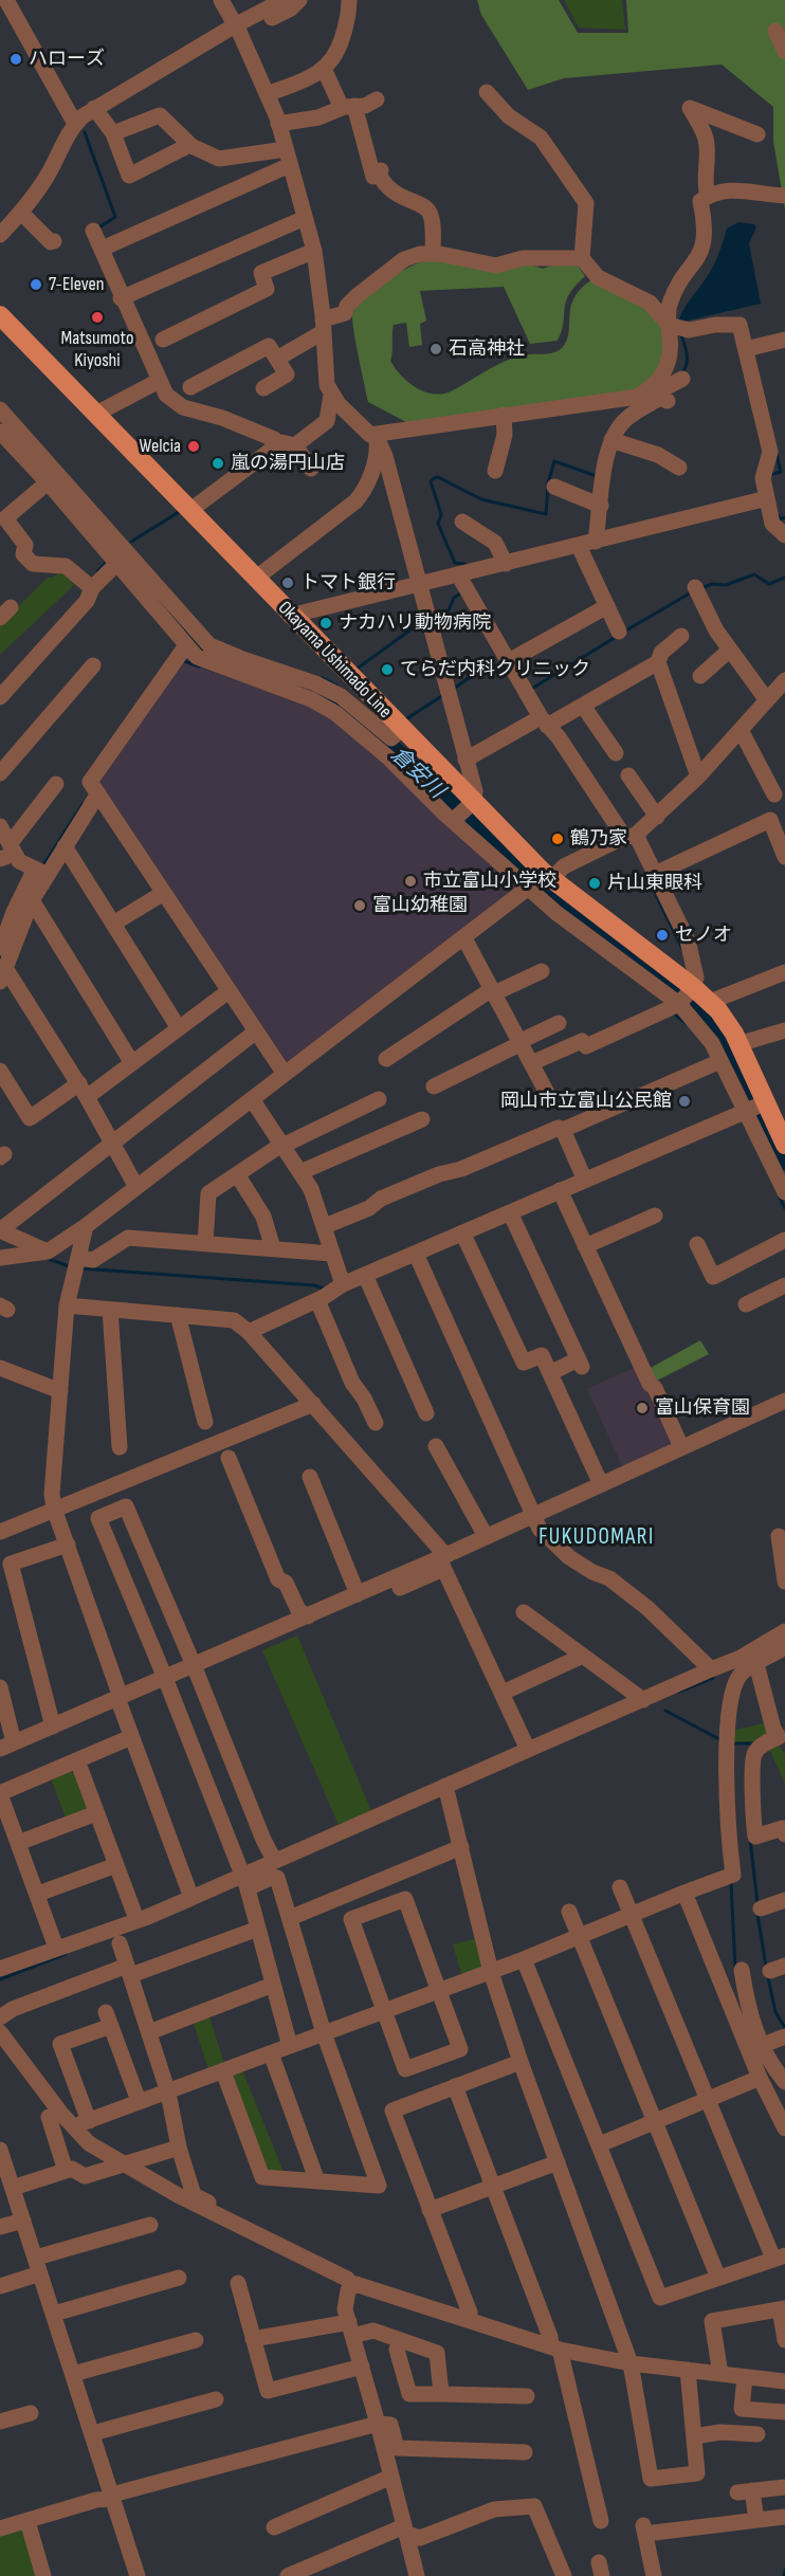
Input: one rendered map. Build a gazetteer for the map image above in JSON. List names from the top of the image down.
{
  "streets": {
    "main road": ["Okayama Ushimado Line"]
  },
  "districts": ["FUKUDOMARI"],
  "water": ["倉安川"],
  "places": [
    "ハローズ",
    "7-Eleven",
    "Matsumoto Kiyoshi",
    "石高神社",
    "Welcia",
    "嵐の湯円山店",
    "トマト銀行",
    "ナカハリ動物病院",
    "てらだ内科クリニック",
    "鶴乃家",
    "市立富山小学校",
    "片山東眼科",
    "富山幼稚園",
    "セノオ",
    "岡山市立富山公民館",
    "富山保育園"
  ]
}
